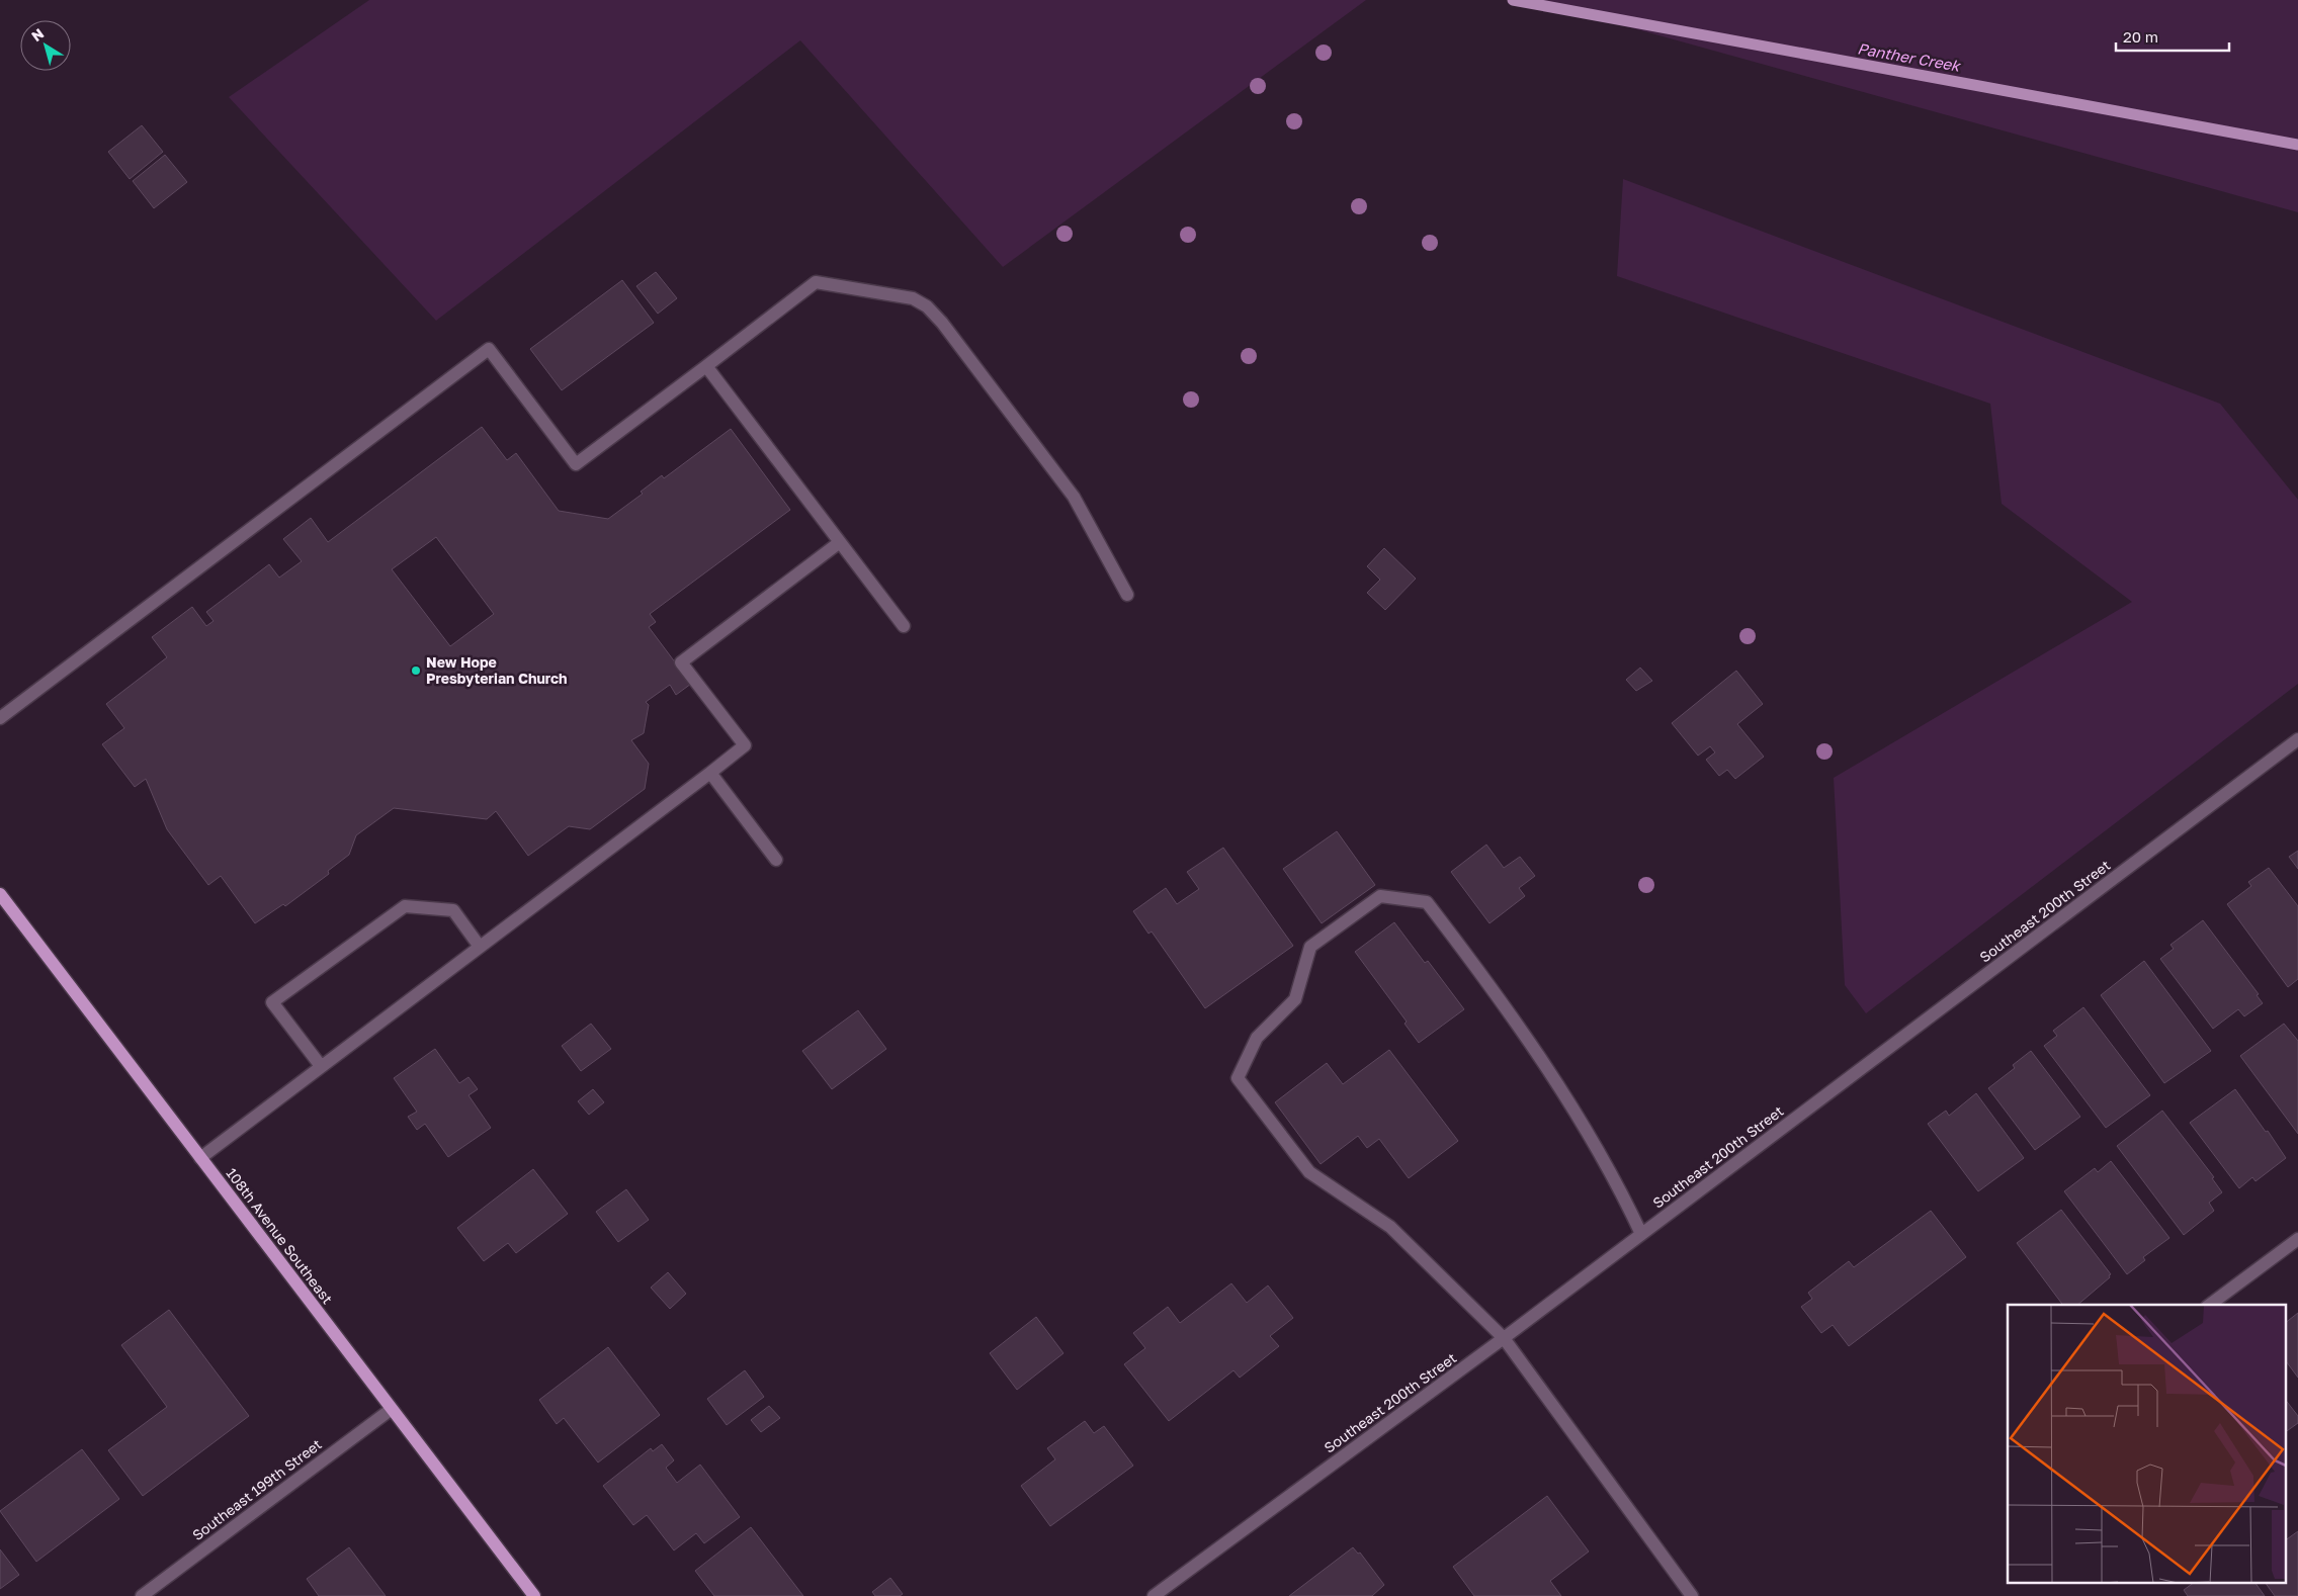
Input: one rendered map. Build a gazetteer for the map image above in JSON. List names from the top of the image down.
{
  "streets": {
    "main road": ["108th Avenue Southeast"],
    "street": ["Southeast 200th Street", "Southeast 199th Street"]
  },
  "crossings": [
    ["108th Avenue Southeast", "Southeast 199th Street"]
  ],
  "water": ["Panther Creek"],
  "places": ["New Hope Presbyterian Church"],
  "scale_bar": "20 m",
  "north": "top left"
}
